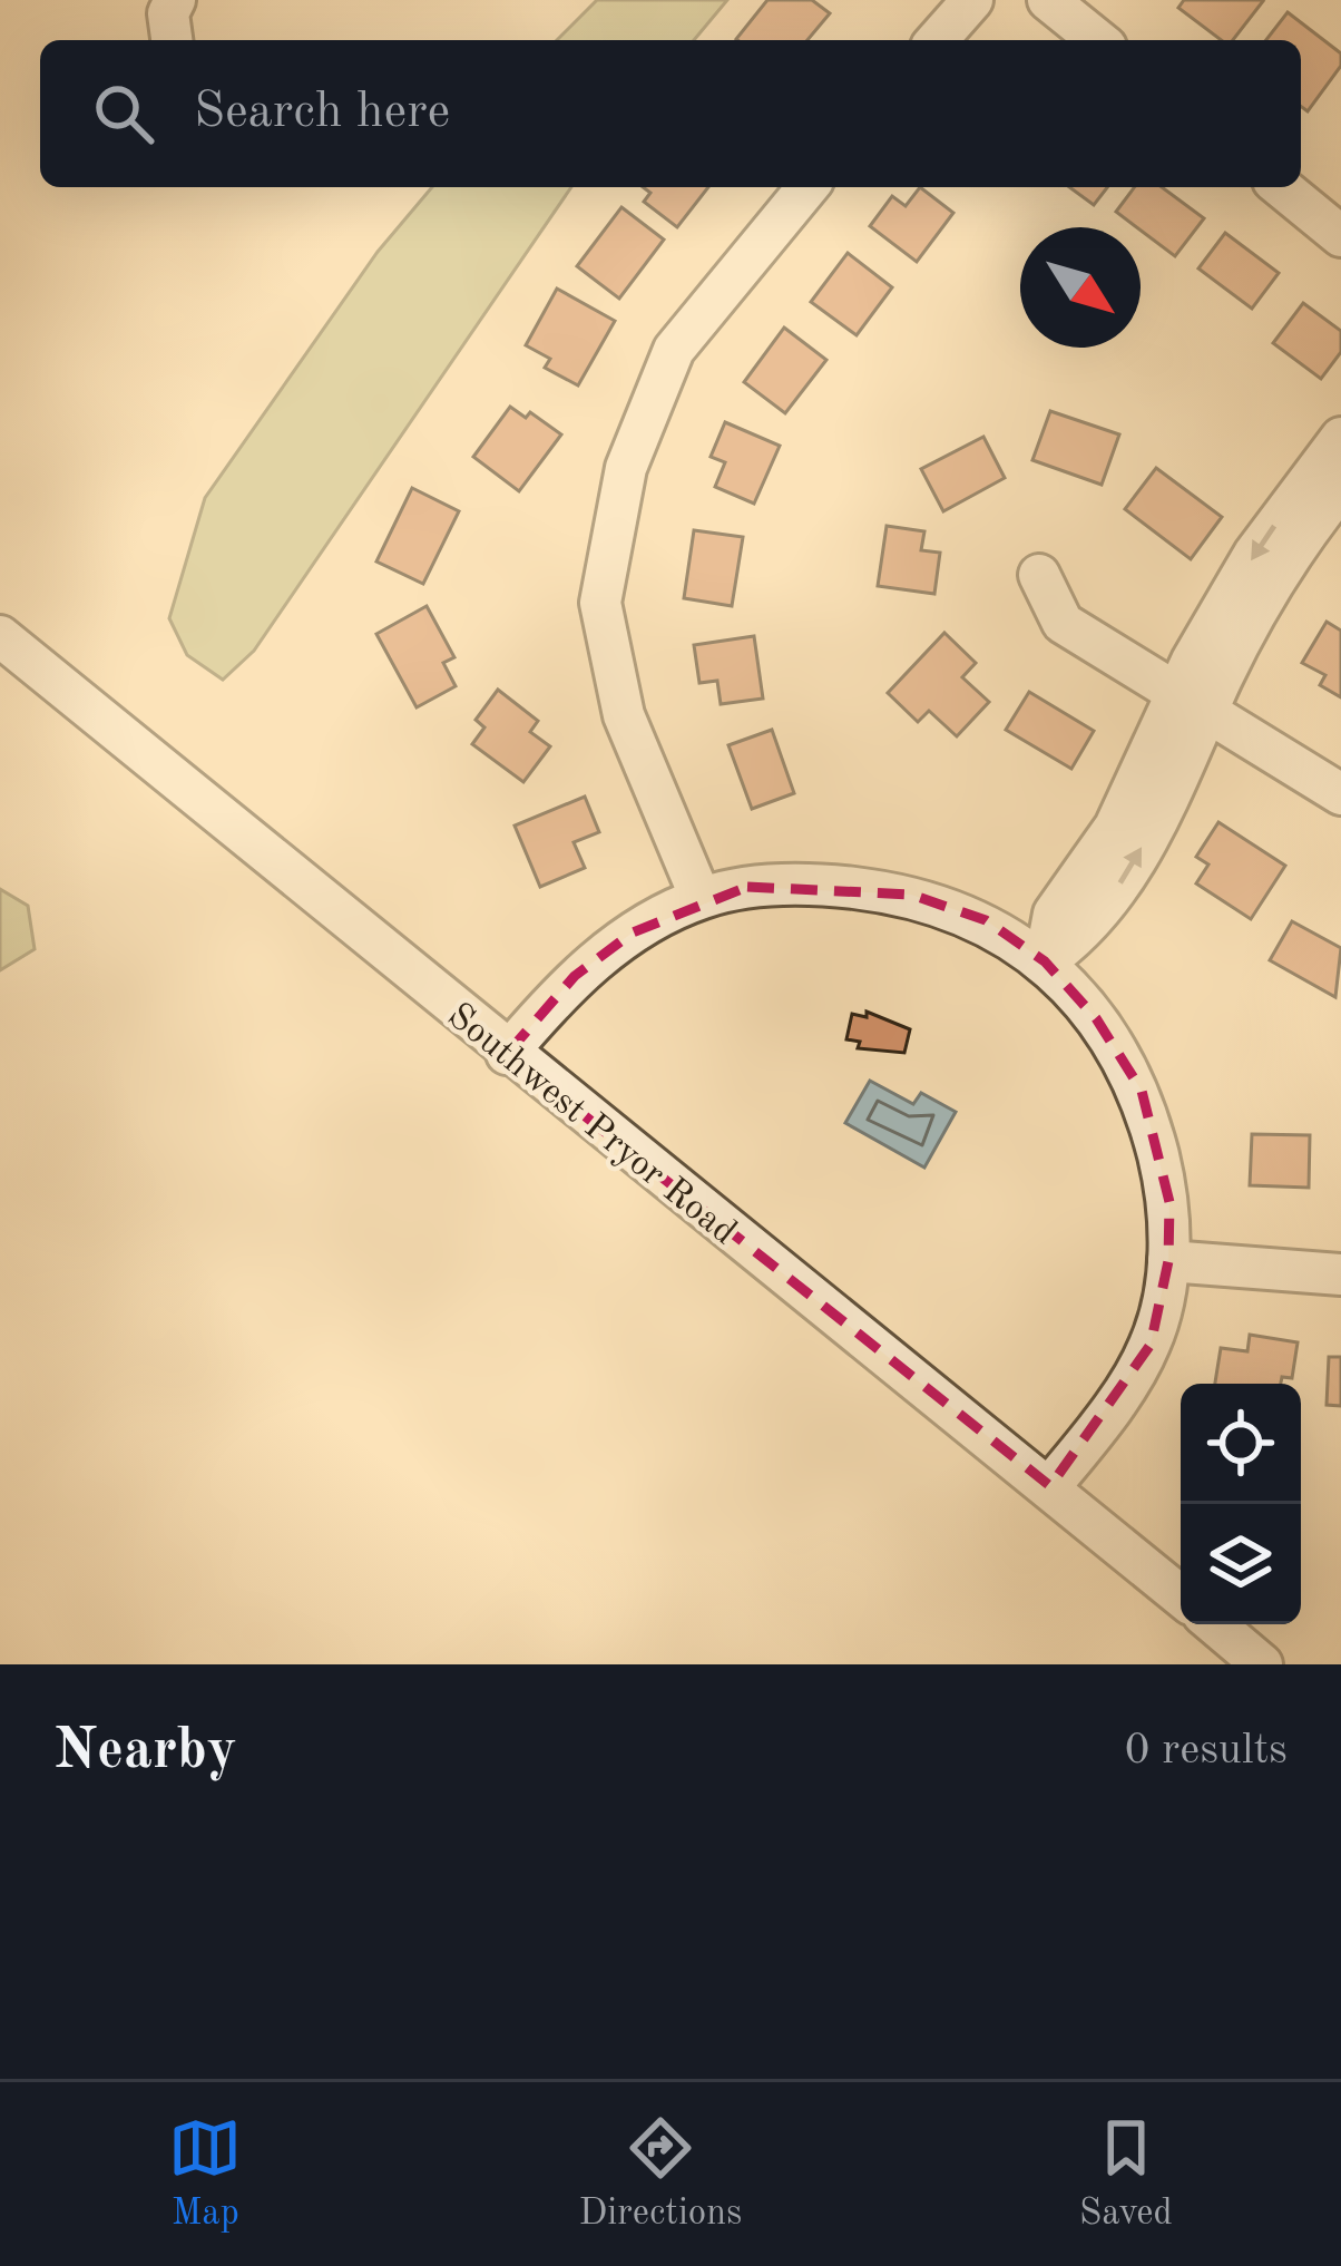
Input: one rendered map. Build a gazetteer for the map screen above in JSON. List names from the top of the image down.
{
  "streets": {
    "street": ["Southwest Pryor Road"]
  },
  "north": "bottom right",
  "page": {
    "search": "Search here",
    "heading": ["Nearby", "0 results"],
    "nav": ["Map", "Directions", "Saved"]
  }
}
